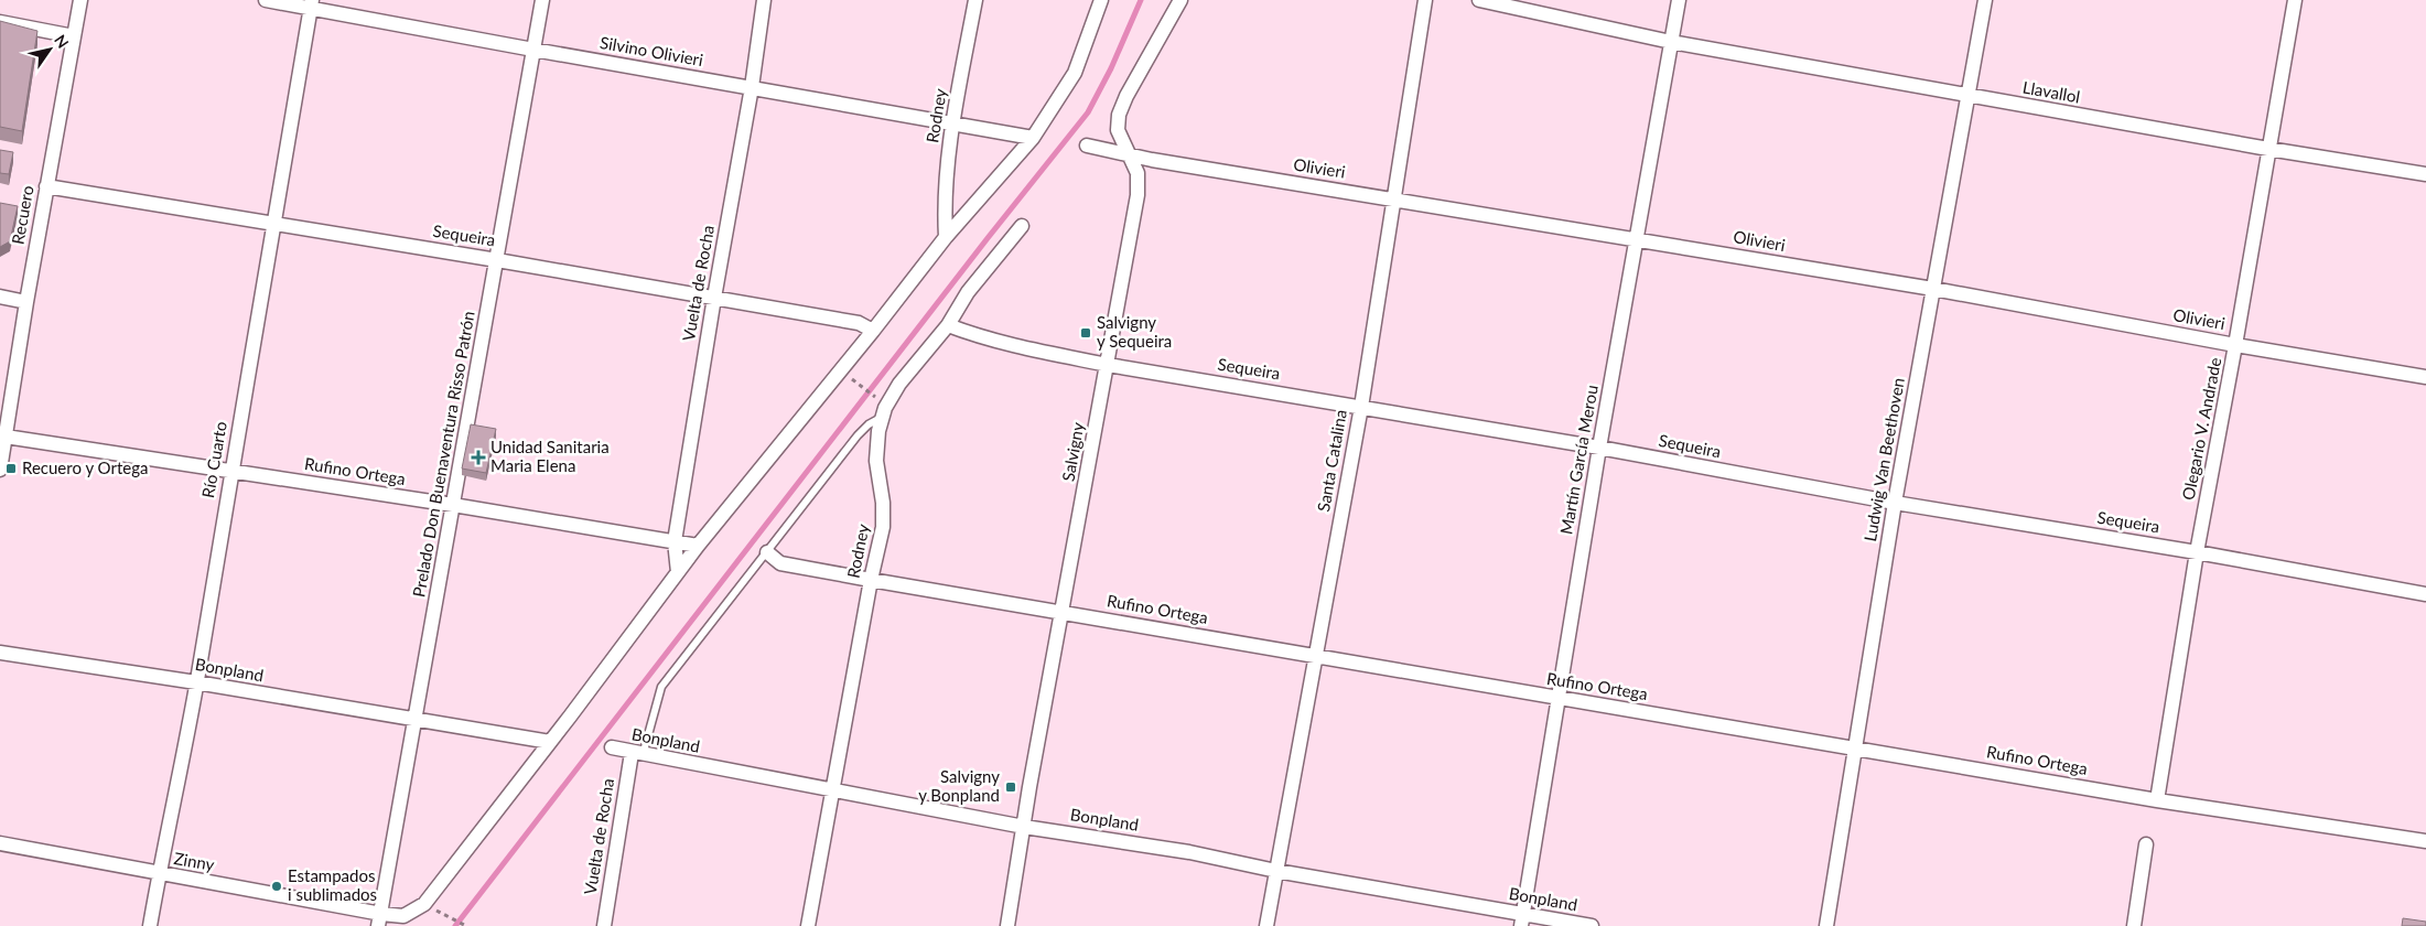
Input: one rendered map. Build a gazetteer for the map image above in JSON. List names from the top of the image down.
{
  "streets": {
    "street": [
      "Silvino Olivieri",
      "Llavallol",
      "Rodney",
      "Olivieri",
      "Recuero",
      "Sequeira",
      "Vuelta de Rocha",
      "Olegario V. Andrade",
      "Salvigny",
      "Prelado Don Buenaventura Risso Patrón",
      "Río Cuarto",
      "Martín García Merou",
      "Ludwig Van Beethoven",
      "Santa Catalina",
      "Rufino Ortega",
      "Bonpland",
      "Zinny"
    ]
  },
  "crossings": [
    ["Silvino Olivieri", "Rodney"],
    ["Silvino Olivieri", "Vuelta de Rocha"],
    ["Silvino Olivieri", "Prelado Don Buenaventura Risso Patrón"],
    ["Silvino Olivieri", "Río Cuarto"],
    ["Llavallol", "Olegario V. Andrade"],
    ["Llavallol", "Martín García Merou"],
    ["Llavallol", "Ludwig Van Beethoven"],
    ["Rodney", "Sequeira"],
    ["Rodney", "Rufino Ortega"],
    ["Rodney", "Bonpland"],
    ["Olivieri", "Olegario V. Andrade"],
    ["Olivieri", "Salvigny"],
    ["Olivieri", "Martín García Merou"],
    ["Olivieri", "Ludwig Van Beethoven"],
    ["Olivieri", "Santa Catalina"],
    ["Recuero", "Sequeira"],
    ["Recuero", "Rufino Ortega"],
    ["Sequeira", "Vuelta de Rocha"],
    ["Sequeira", "Olegario V. Andrade"],
    ["Sequeira", "Salvigny"],
    ["Sequeira", "Prelado Don Buenaventura Risso Patrón"],
    ["Sequeira", "Río Cuarto"],
    ["Sequeira", "Martín García Merou"],
    ["Sequeira", "Ludwig Van Beethoven"],
    ["Sequeira", "Santa Catalina"],
    ["Vuelta de Rocha", "Rufino Ortega"],
    ["Vuelta de Rocha", "Bonpland"],
    ["Olegario V. Andrade", "Rufino Ortega"],
    ["Salvigny", "Rufino Ortega"],
    ["Salvigny", "Bonpland"],
    ["Prelado Don Buenaventura Risso Patrón", "Rufino Ortega"],
    ["Prelado Don Buenaventura Risso Patrón", "Bonpland"],
    ["Prelado Don Buenaventura Risso Patrón", "Zinny"],
    ["Río Cuarto", "Rufino Ortega"],
    ["Río Cuarto", "Bonpland"],
    ["Río Cuarto", "Zinny"],
    ["Martín García Merou", "Rufino Ortega"],
    ["Martín García Merou", "Bonpland"],
    ["Ludwig Van Beethoven", "Rufino Ortega"],
    ["Santa Catalina", "Rufino Ortega"],
    ["Santa Catalina", "Bonpland"]
  ],
  "places": {
    "transit": ["Salvigny y Sequeira", "Recuero y Ortega", "Salvigny y Bonpland"],
    "health": ["Unidad Sanitaria Maria Elena"],
    "other": ["Estampados i sublimados"]
  },
  "north": "top right"
}
